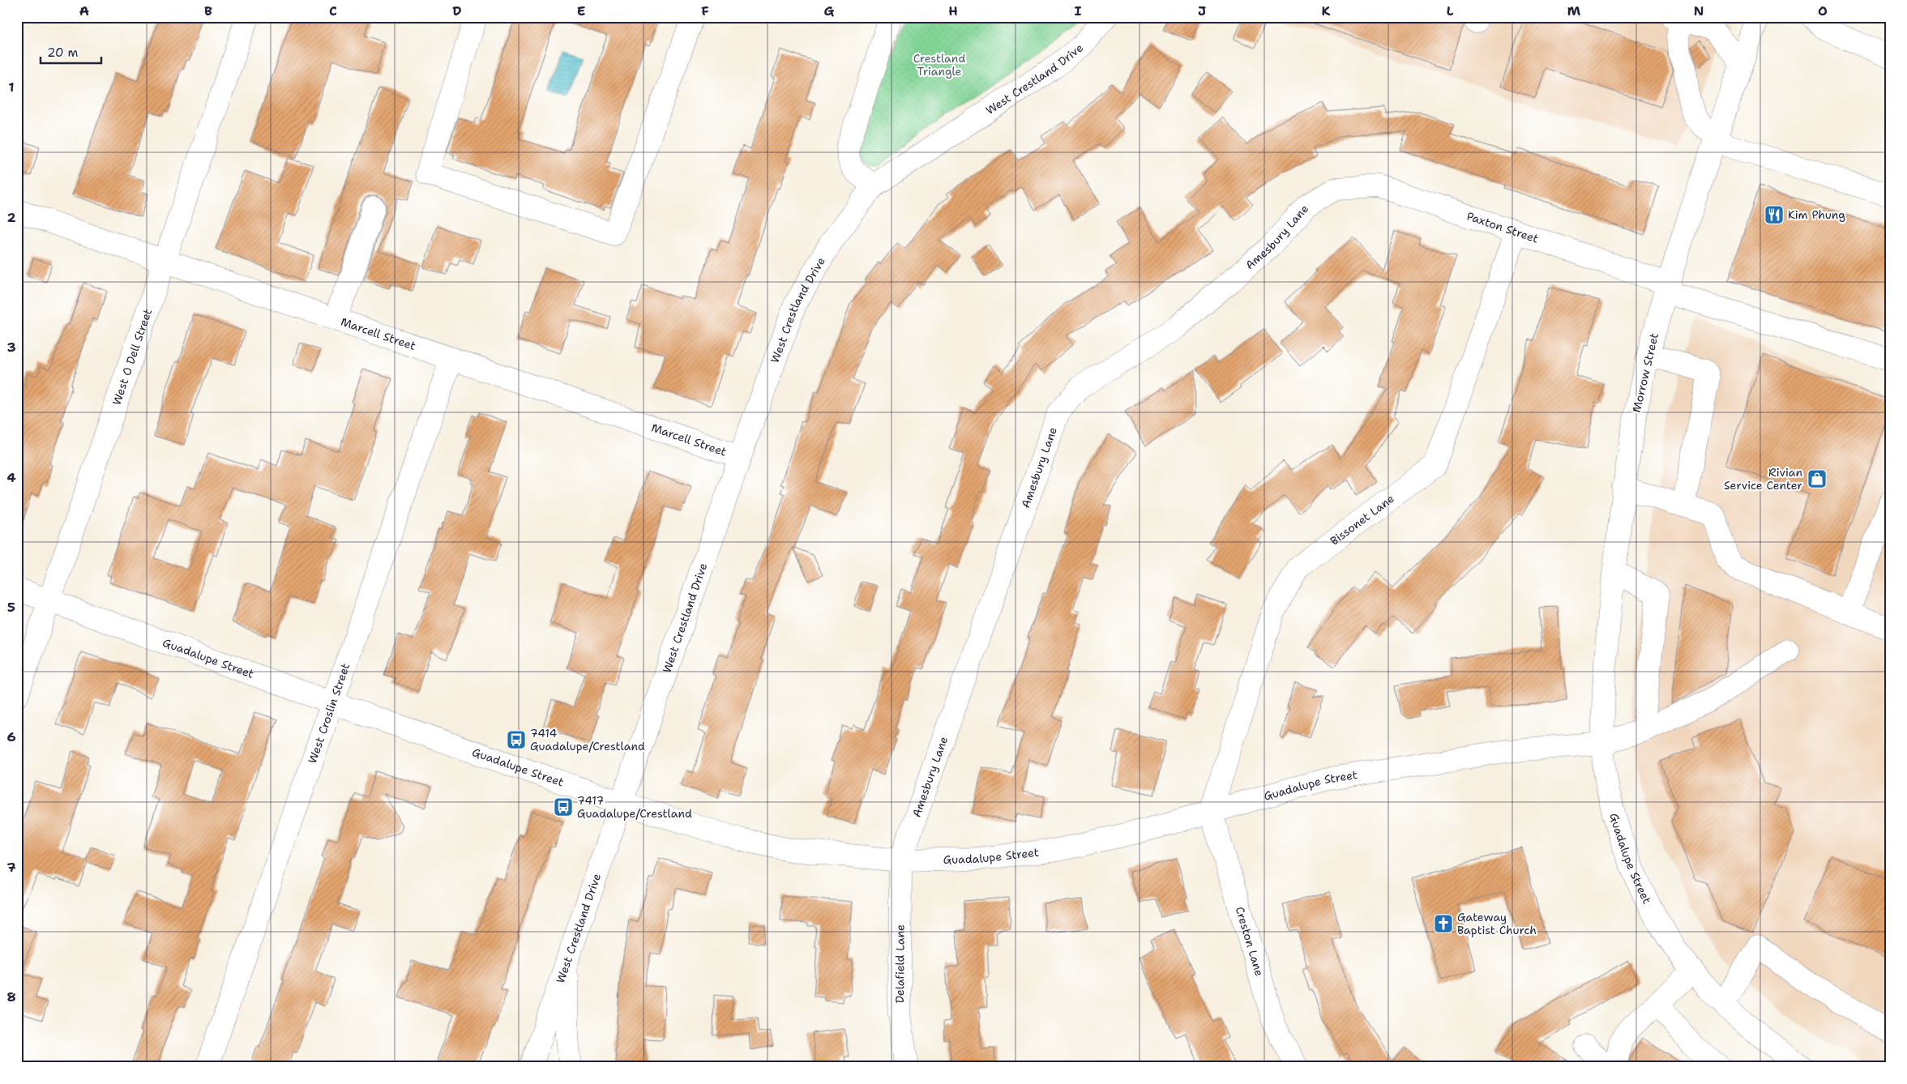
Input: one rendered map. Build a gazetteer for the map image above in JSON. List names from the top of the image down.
{
  "streets": {
    "street": [
      "West Crestland Drive",
      "Paxton Street",
      "Amesbury Lane",
      "Marcell Street",
      "West O Dell Street",
      "Morrow Street",
      "Bissonet Lane",
      "Guadalupe Street",
      "West Croslin Street",
      "Creston Lane",
      "Delafield Lane"
    ]
  },
  "crossings": [
    ["West Crestland Drive", "Marcell Street"],
    ["West Crestland Drive", "Guadalupe Street"],
    ["Paxton Street", "Amesbury Lane"],
    ["Paxton Street", "Morrow Street"],
    ["Paxton Street", "Bissonet Lane"],
    ["Amesbury Lane", "Guadalupe Street"],
    ["Amesbury Lane", "Delafield Lane"],
    ["Marcell Street", "West O Dell Street"],
    ["Marcell Street", "West Croslin Street"],
    ["West O Dell Street", "Guadalupe Street"],
    ["Morrow Street", "Guadalupe Street"],
    ["Bissonet Lane", "Guadalupe Street"],
    ["Bissonet Lane", "Creston Lane"],
    ["Guadalupe Street", "West Croslin Street"],
    ["Guadalupe Street", "Creston Lane"],
    ["Guadalupe Street", "Delafield Lane"]
  ],
  "parks": ["Crestland Triangle"],
  "places": {
    "restaurant": ["Kim Phung"],
    "shop": ["Rivian Service Center"],
    "bus stop": ["7414 Guadalupe/Crestland", "7417 Guadalupe/Crestland"],
    "church": ["Gateway Baptist Church"]
  },
  "scale_bar": "20 m",
  "grid": {
    "columns": [
      "A",
      "B",
      "C",
      "D",
      "E",
      "F",
      "G",
      "H",
      "I",
      "J",
      "K",
      "L",
      "M",
      "N",
      "O"
    ],
    "rows": [
      "1",
      "2",
      "3",
      "4",
      "5",
      "6",
      "7",
      "8"
    ]
  }
}
